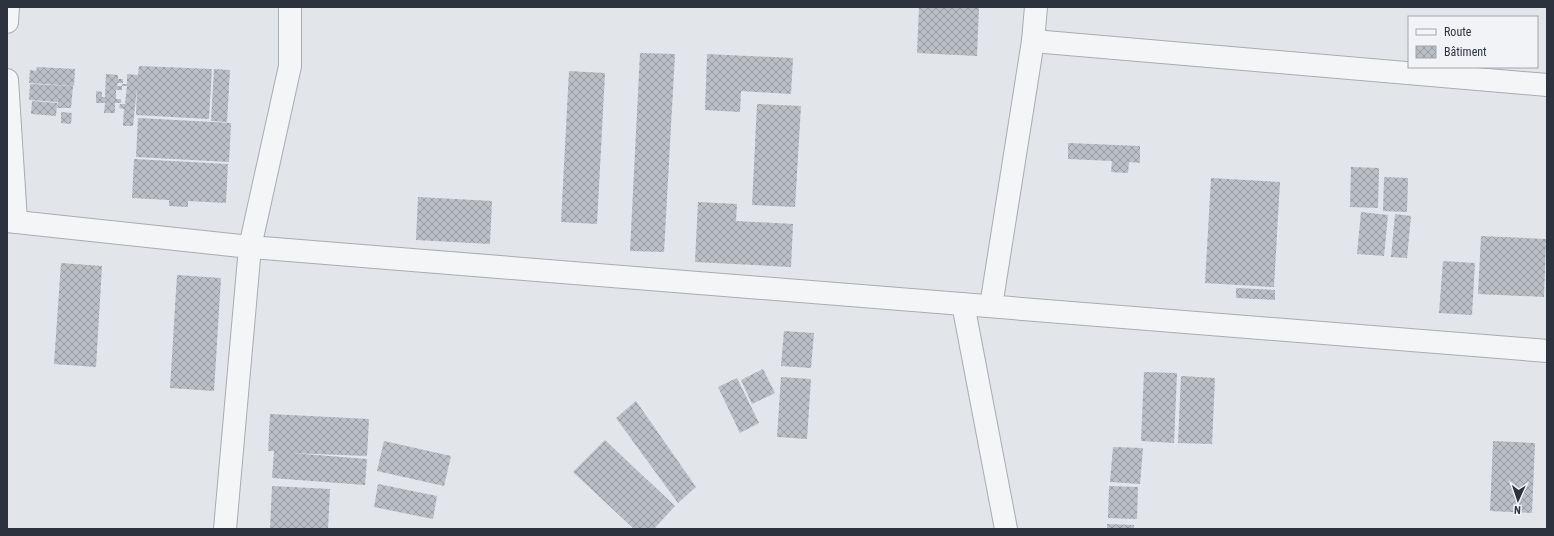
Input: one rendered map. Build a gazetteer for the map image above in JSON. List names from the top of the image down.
{
  "legend": ["Route", "Bâtiment"],
  "north": "bottom"
}
